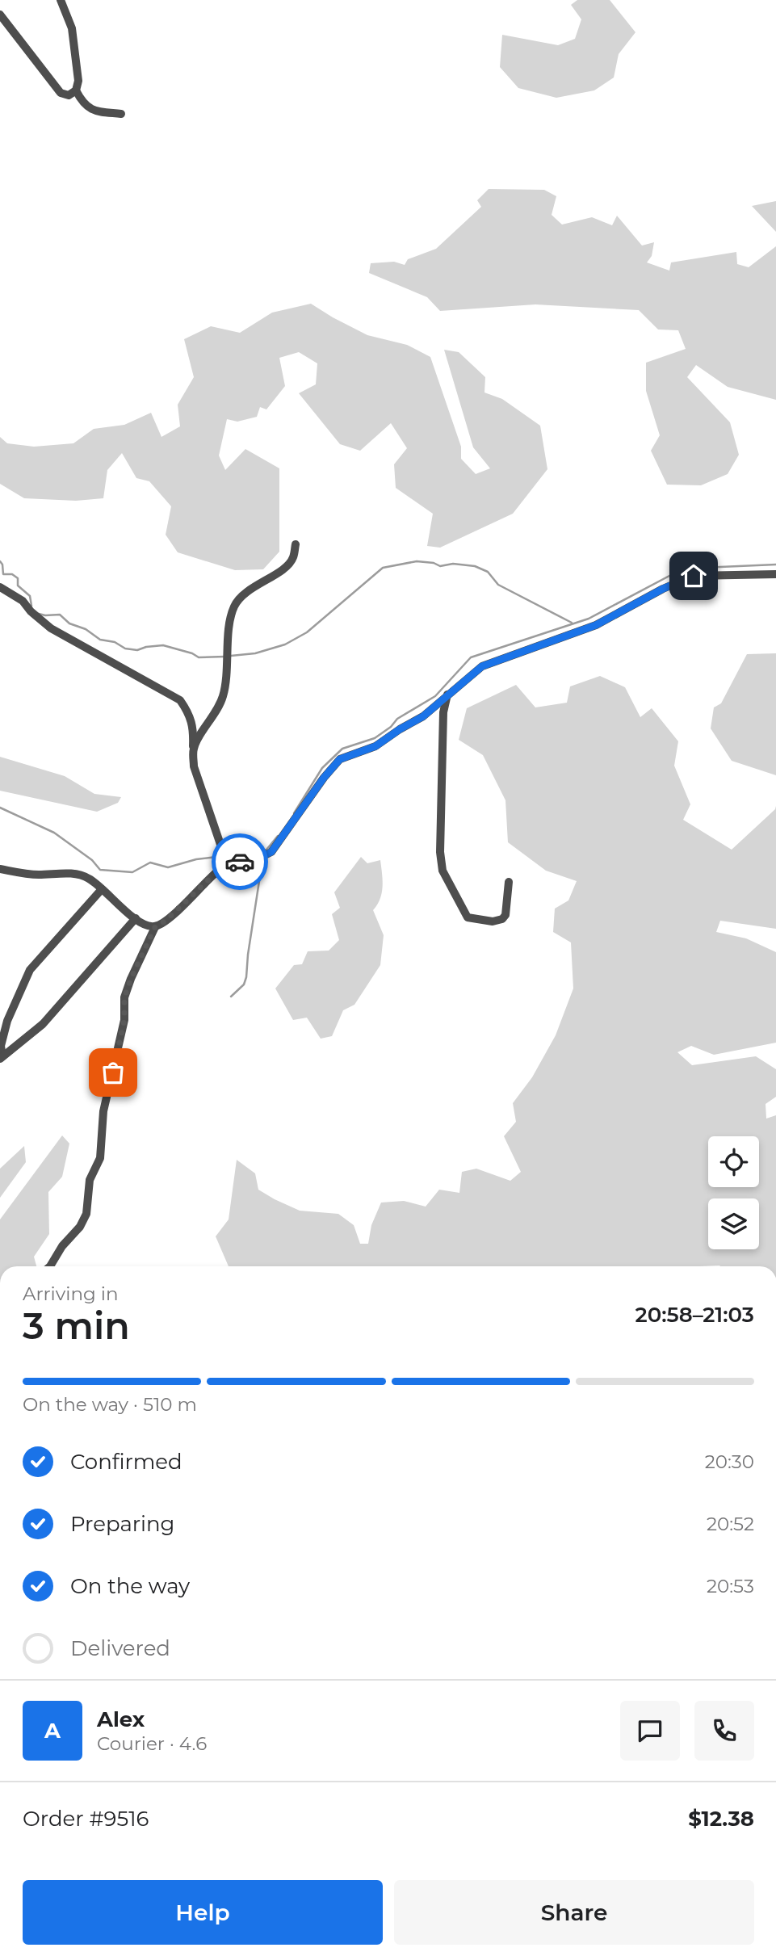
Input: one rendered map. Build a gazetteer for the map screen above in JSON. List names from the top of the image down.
{
  "page": {
    "heading": ["3 min", "Arriving in", "20:58–21:03"],
    "panel": [
      "Alex",
      "Courier · 4.6",
      "Order #9516",
      "$12.38"
    ],
    "bar": "On the way · 510 m",
    "list": [
      ["Confirmed", "20:30"],
      ["Preparing", "20:52"],
      ["On the way", "20:53"],
      "Delivered"
    ],
    "round": "A",
    "buttons": ["Help", "Share"]
  }
}
